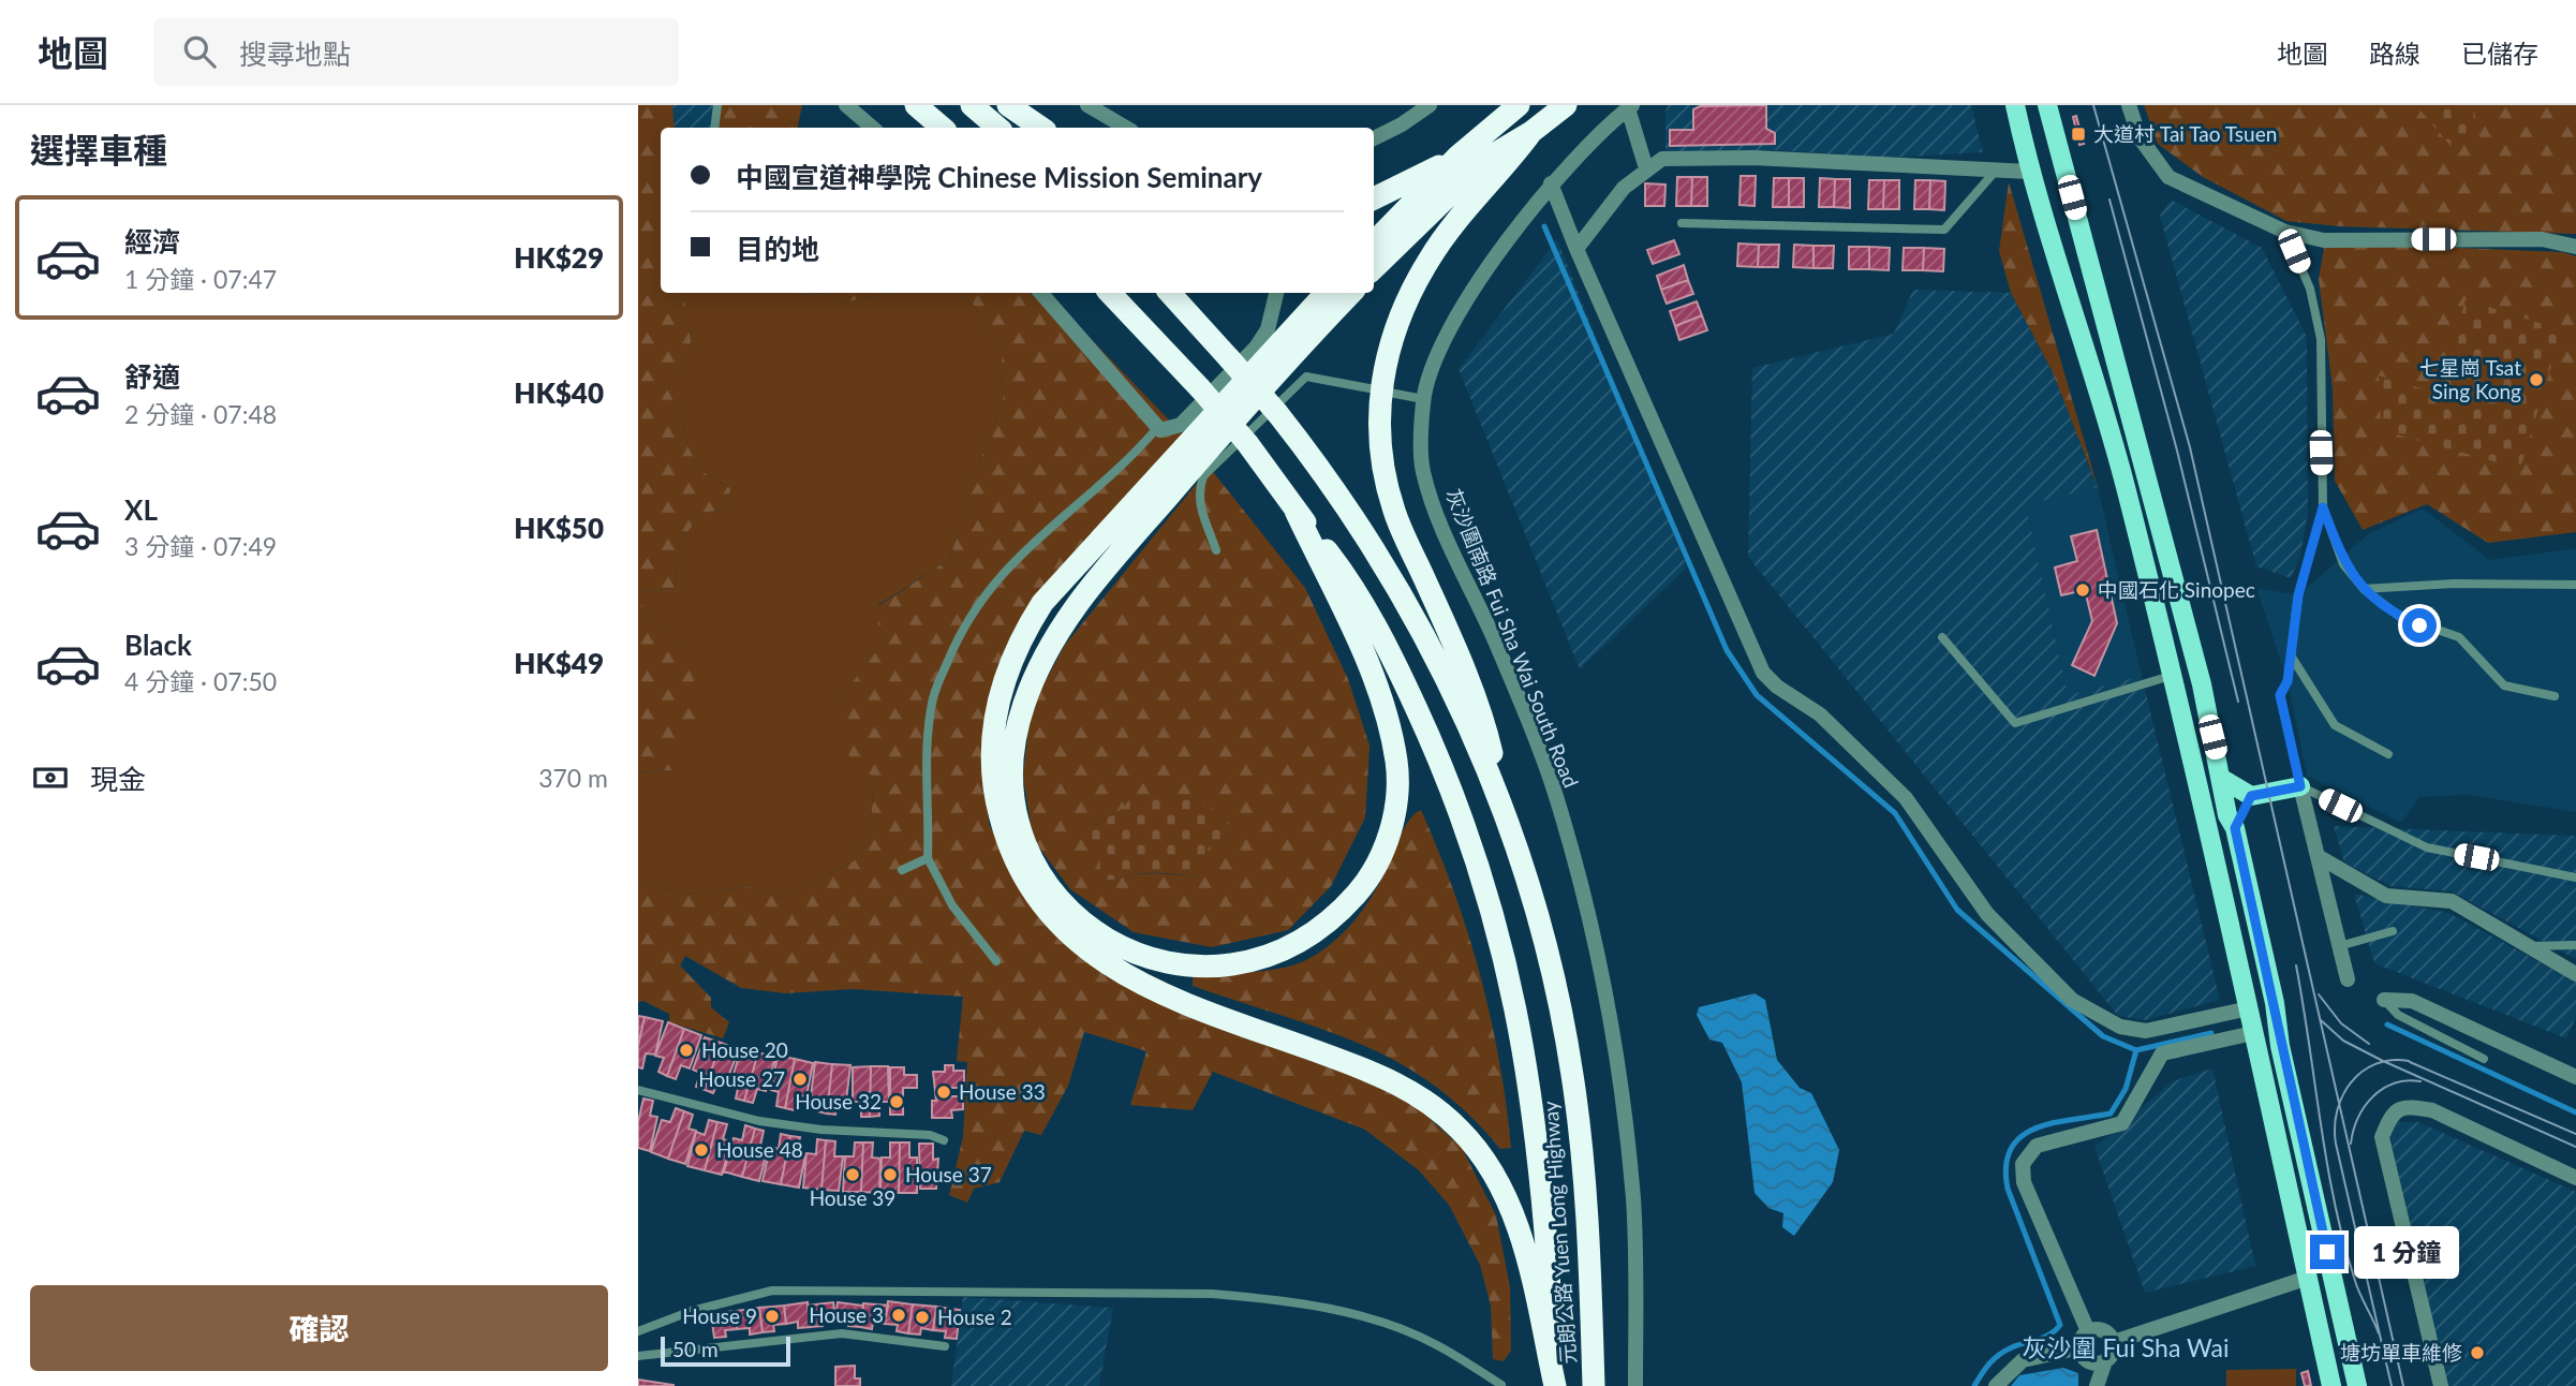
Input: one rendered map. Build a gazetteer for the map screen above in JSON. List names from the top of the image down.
{
  "streets": {
    "highway": ["元朗公路 Yuen Long Highway"],
    "street": ["灰沙圍南路 Fui Sha Wai South Road"]
  },
  "districts": ["灰沙圍 Fui Sha Wai"],
  "places": {
    "transit": ["大道村 Tai Tao Tsuen"],
    "other": [
      "七星崗 Tsat Sing Kong",
      "中國石化 Sinopec",
      "House 20",
      "House 27",
      "House 33",
      "House 32",
      "House 48",
      "House 39",
      "House 37",
      "House 3",
      "House 9",
      "House 2",
      "塘坊單車維修"
    ]
  },
  "scale_bar": "50 m",
  "page": {
    "header": "地圖",
    "search": "搜尋地點",
    "nav": ["地圖", "路線", "已儲存"],
    "heading": "選擇車種",
    "banner": ["中國宣道神學院 Chinese Mission Seminary", "目的地"],
    "list": [
      {
        "name": "經濟",
        "note": "1 分鐘 · 07:47",
        "value": "HK$29"
      },
      {
        "name": "舒適",
        "note": "2 分鐘 · 07:48",
        "value": "HK$40"
      },
      {
        "name": "XL",
        "note": "3 分鐘 · 07:49",
        "value": "HK$50"
      },
      {
        "name": "Black",
        "note": "4 分鐘 · 07:50",
        "value": "HK$49"
      }
    ],
    "pay": ["現金", "370 m"],
    "bubble": "1 分鐘",
    "buttons": "確認",
    "scale": "50 m"
  }
}
